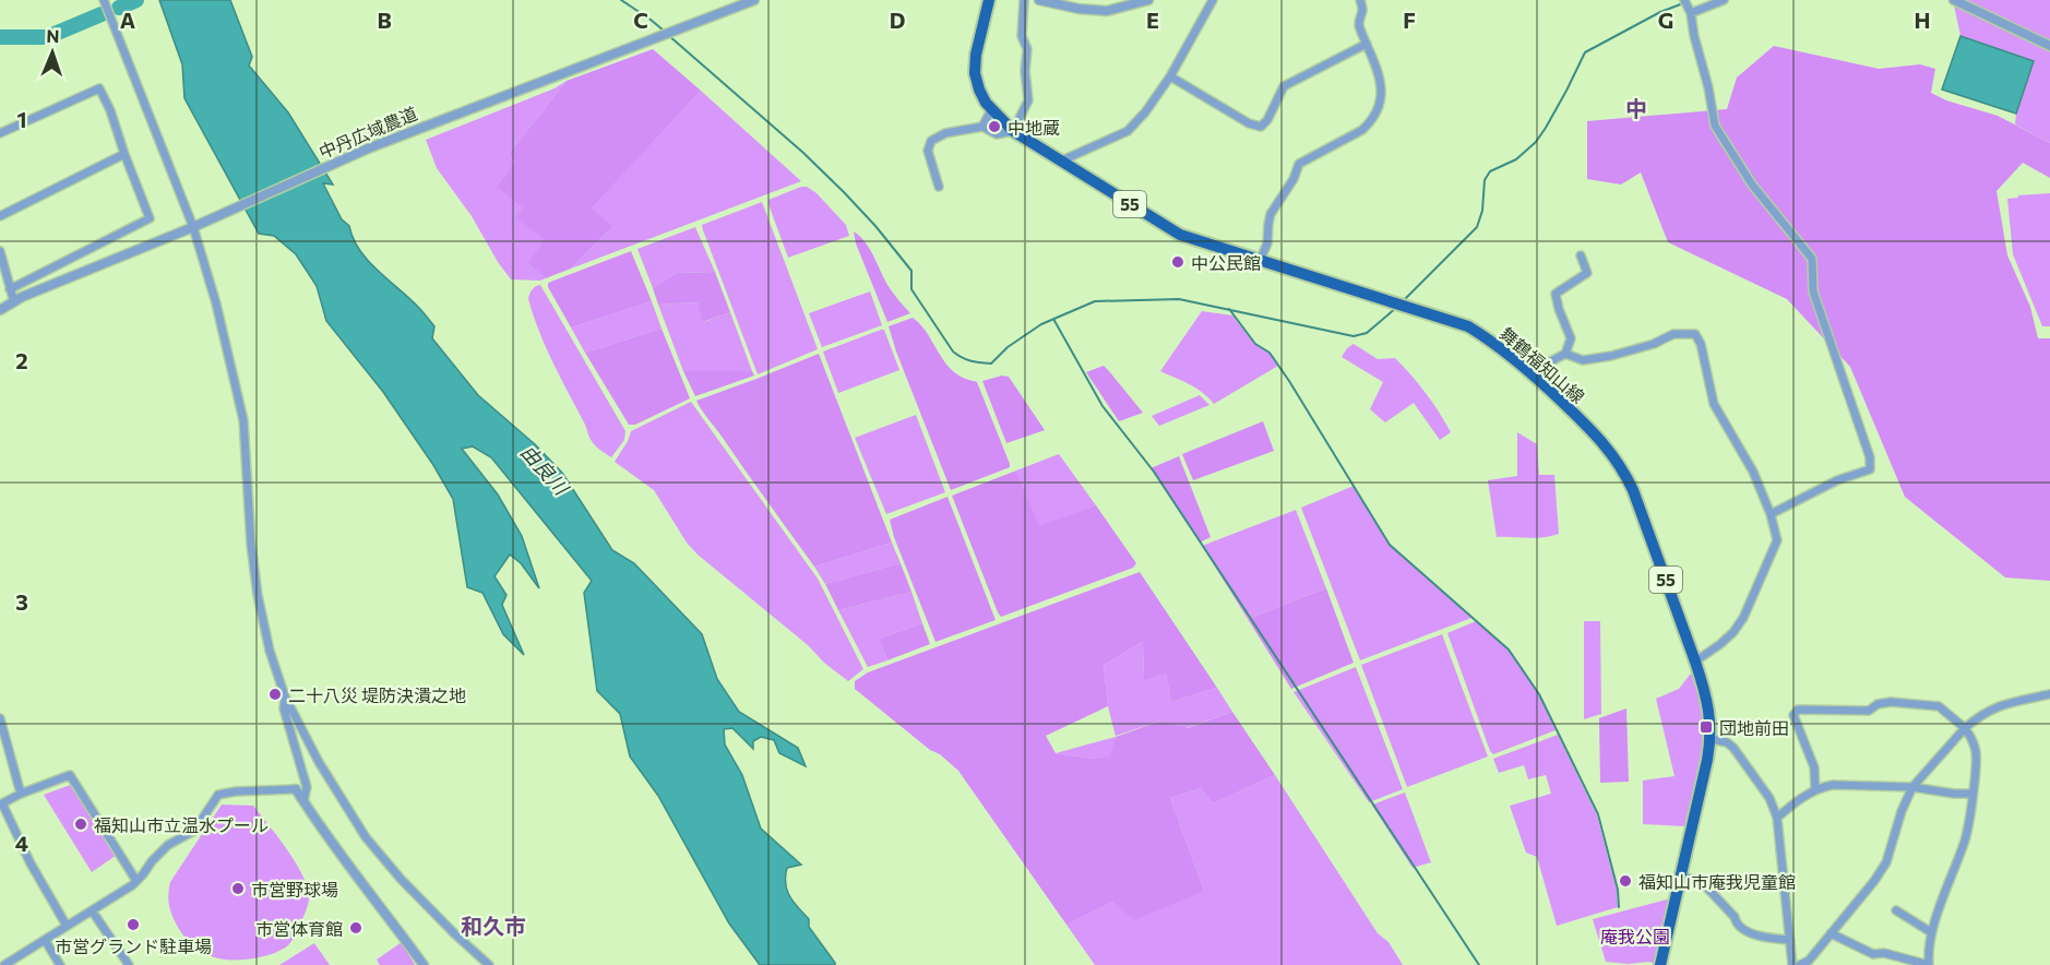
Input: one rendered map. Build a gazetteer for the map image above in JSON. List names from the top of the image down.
{
  "streets": {
    "main road": ["55", "舞鶴福知山線"],
    "street": ["中丹広域農道"]
  },
  "districts": ["中", "和久市"],
  "water": ["由良川"],
  "parks": ["庵我公園"],
  "places": {
    "other": [
      "中地蔵",
      "中公民館",
      "二十八災 堤防決潰之地",
      "福知山市立温水プール",
      "福知山市庵我児童館",
      "市営野球場",
      "市営グランド駐車場",
      "市営体育館"
    ],
    "transit": ["団地前田"]
  },
  "north": "top",
  "grid": {
    "columns": [
      "A",
      "B",
      "C",
      "D",
      "E",
      "F",
      "G",
      "H"
    ],
    "rows": [
      "1",
      "2",
      "3",
      "4"
    ]
  }
}
